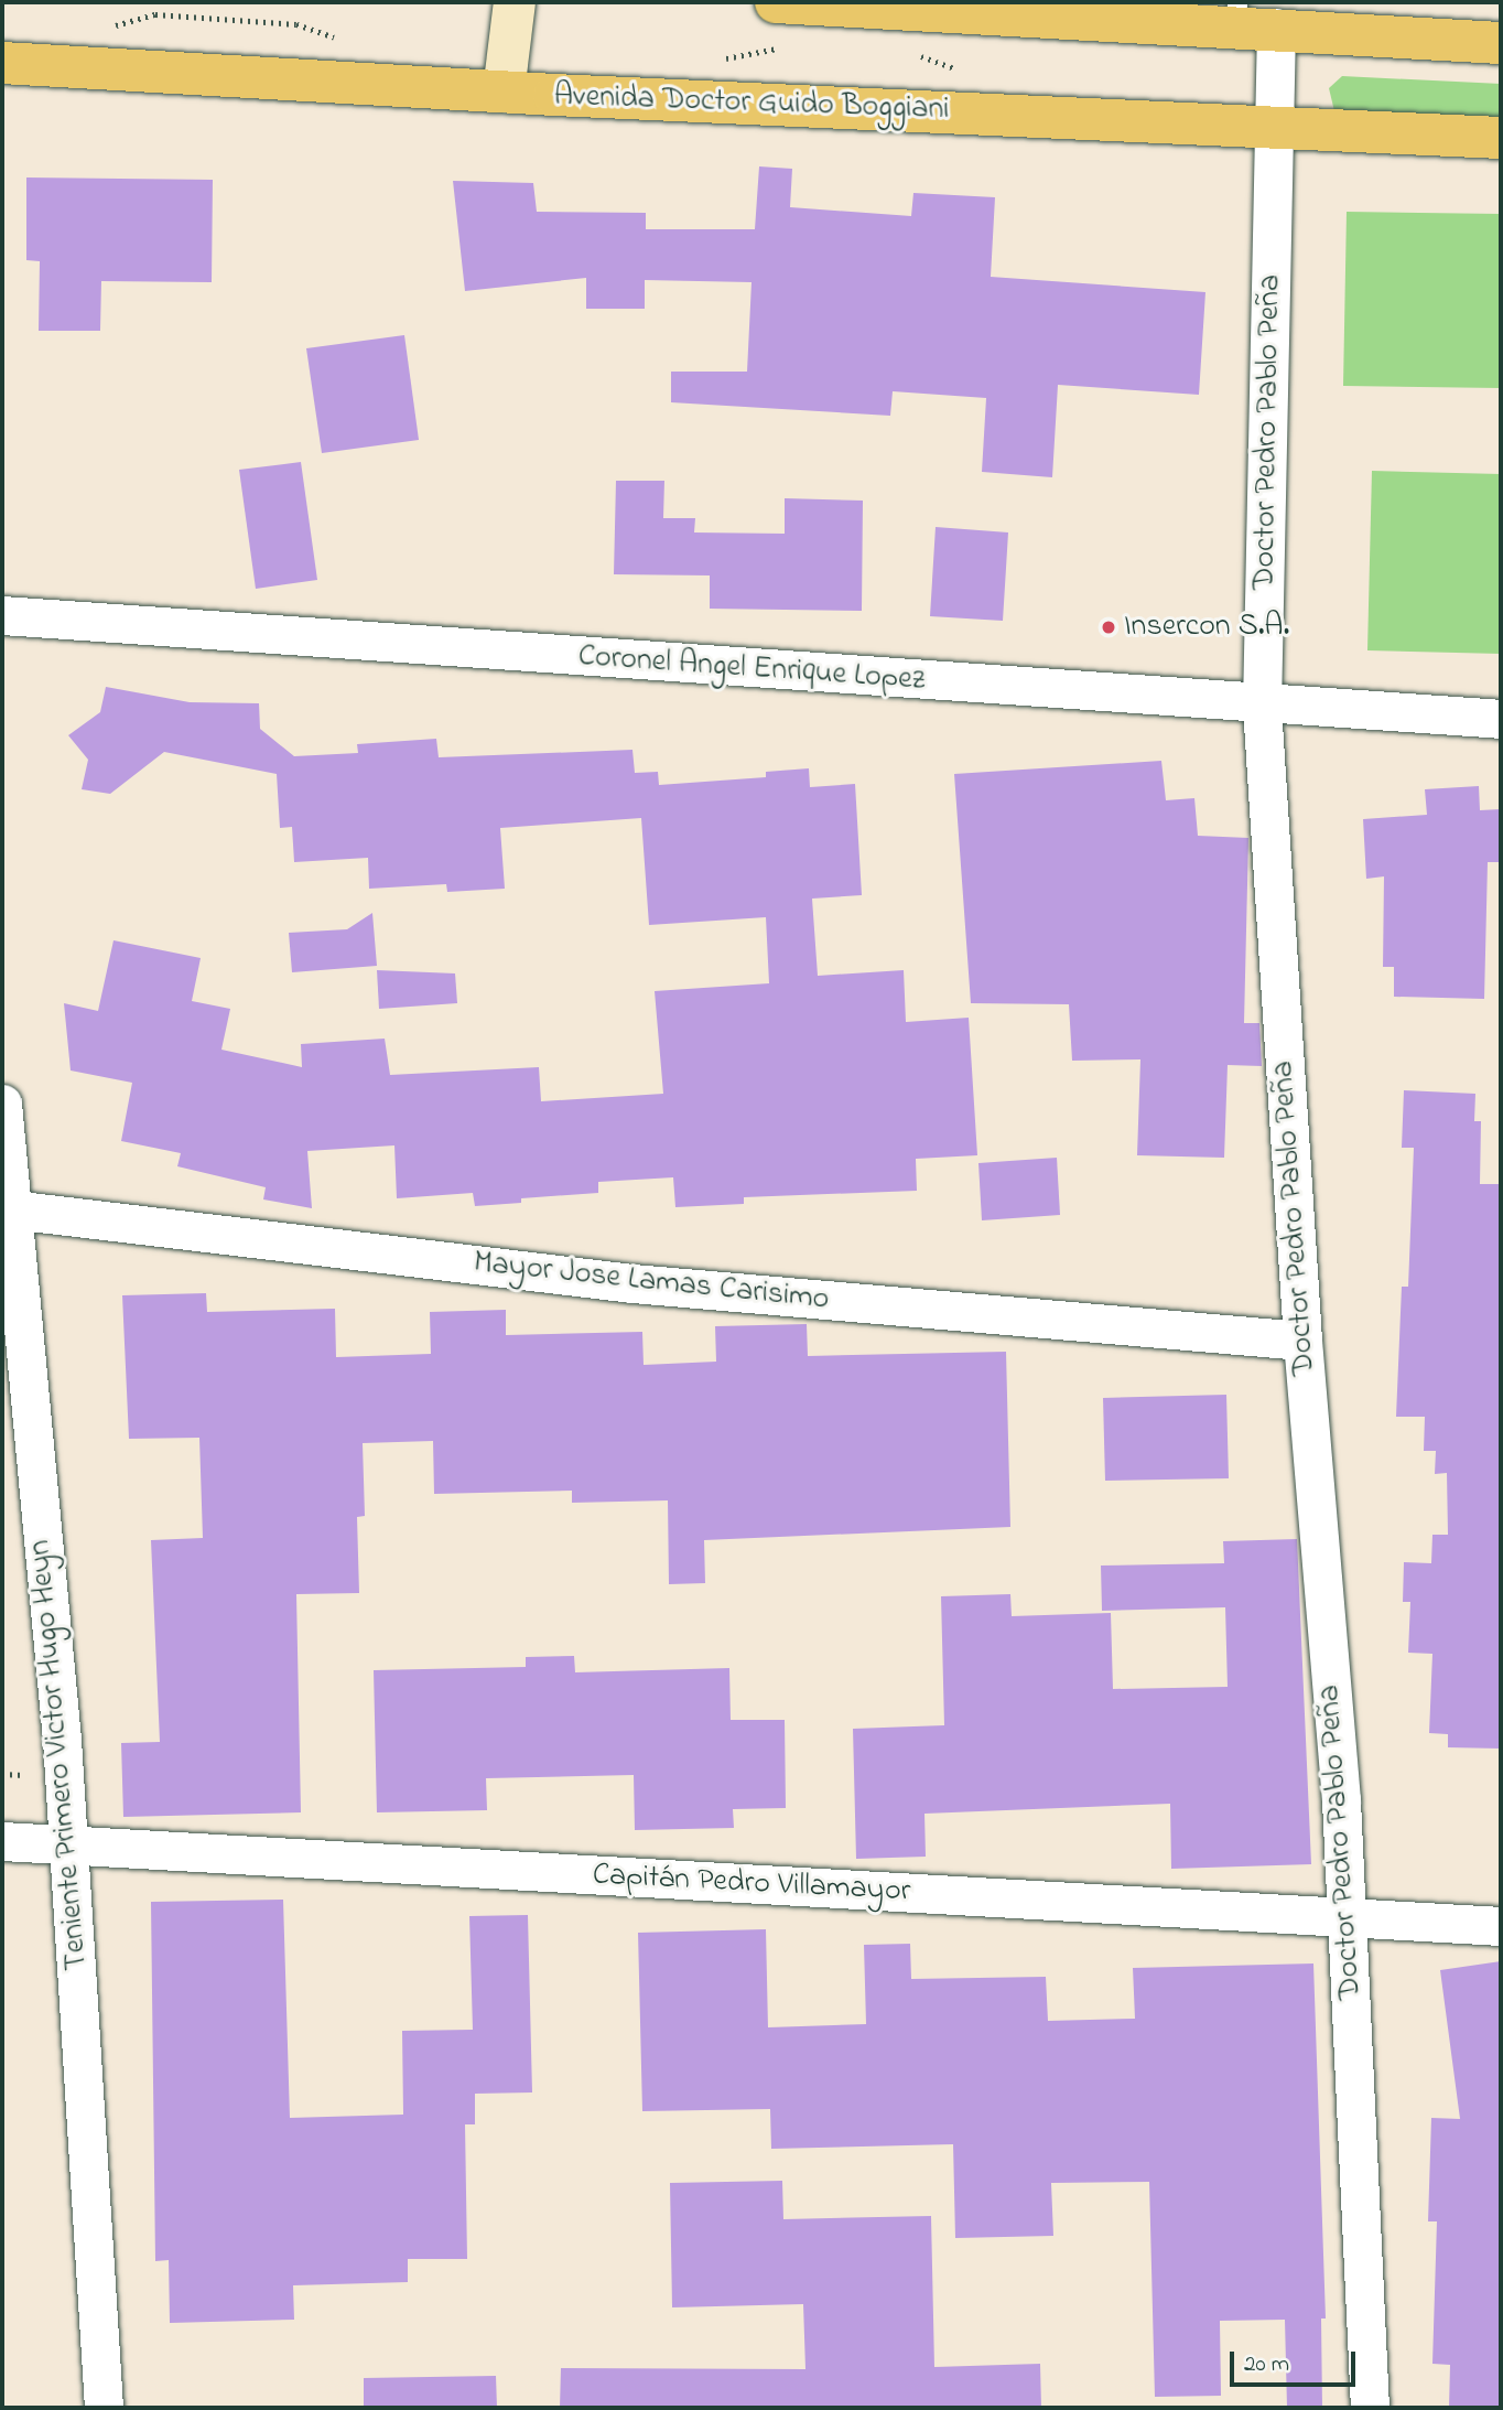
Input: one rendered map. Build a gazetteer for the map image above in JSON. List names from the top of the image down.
{
  "streets": {
    "main road": ["Avenida Doctor Guido Boggiani"],
    "street": [
      "Doctor Pedro Pablo Peña",
      "Coronel Angel Enrique Lopez",
      "Mayor Jose Lamas Carisimo",
      "Teniente Primero Victor Hugo Heyn",
      "Capitán Pedro Villamayor"
    ]
  },
  "crossings": [
    ["Avenida Doctor Guido Boggiani", "Doctor Pedro Pablo Peña"],
    ["Doctor Pedro Pablo Peña", "Coronel Angel Enrique Lopez"],
    ["Doctor Pedro Pablo Peña", "Mayor Jose Lamas Carisimo"],
    ["Doctor Pedro Pablo Peña", "Capitán Pedro Villamayor"],
    ["Mayor Jose Lamas Carisimo", "Teniente Primero Victor Hugo Heyn"],
    ["Teniente Primero Victor Hugo Heyn", "Capitán Pedro Villamayor"]
  ],
  "places": ["Insercon S.A."],
  "scale_bar": "20 m"
}
